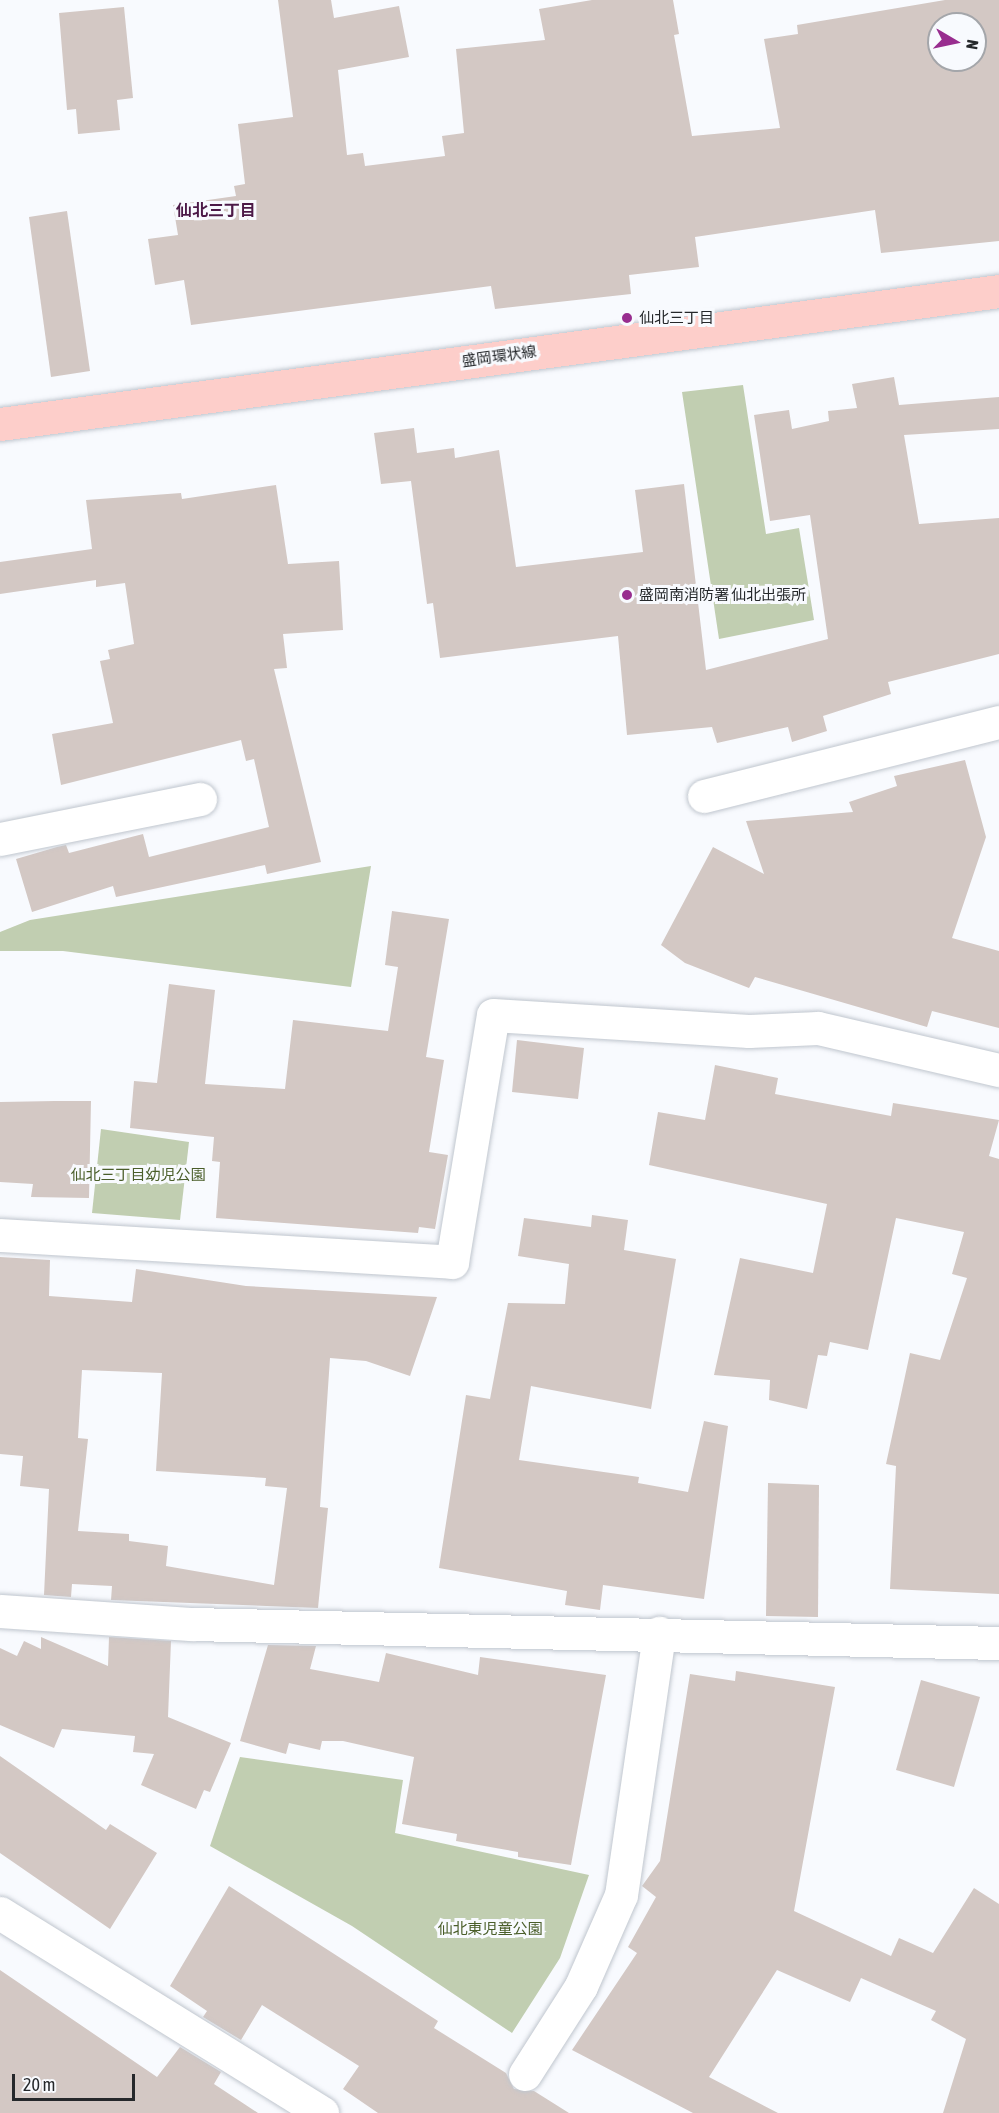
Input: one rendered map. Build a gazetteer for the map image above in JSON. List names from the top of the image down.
{
  "streets": {
    "main road": ["盛岡環状線"]
  },
  "districts": ["仙北三丁目"],
  "parks": ["仙北三丁目幼児公園", "仙北東児童公園"],
  "places": ["仙北三丁目", "盛岡南消防署 仙北出張所"],
  "scale_bar": "20 m",
  "north": "right"
}
